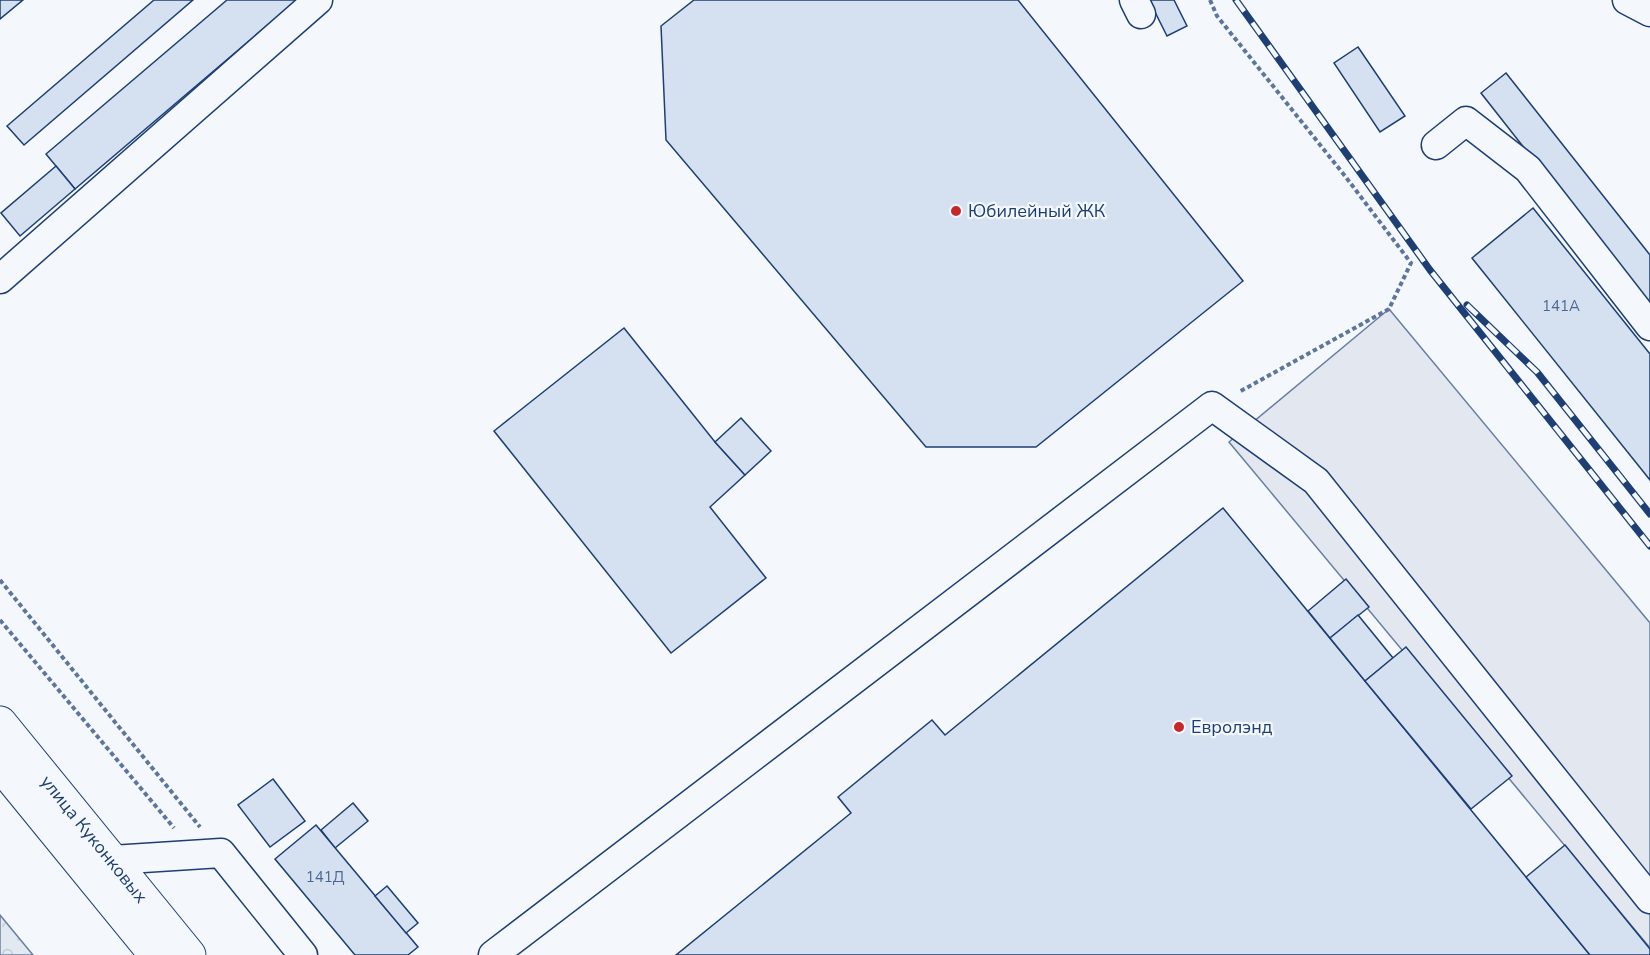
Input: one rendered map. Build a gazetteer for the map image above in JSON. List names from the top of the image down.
{
  "streets": {
    "main road": ["улица Куконковых"]
  },
  "places": ["Юбилейный ЖК", "Евролэнд"],
  "house_numbers": ["141А", "141Д"]
}
